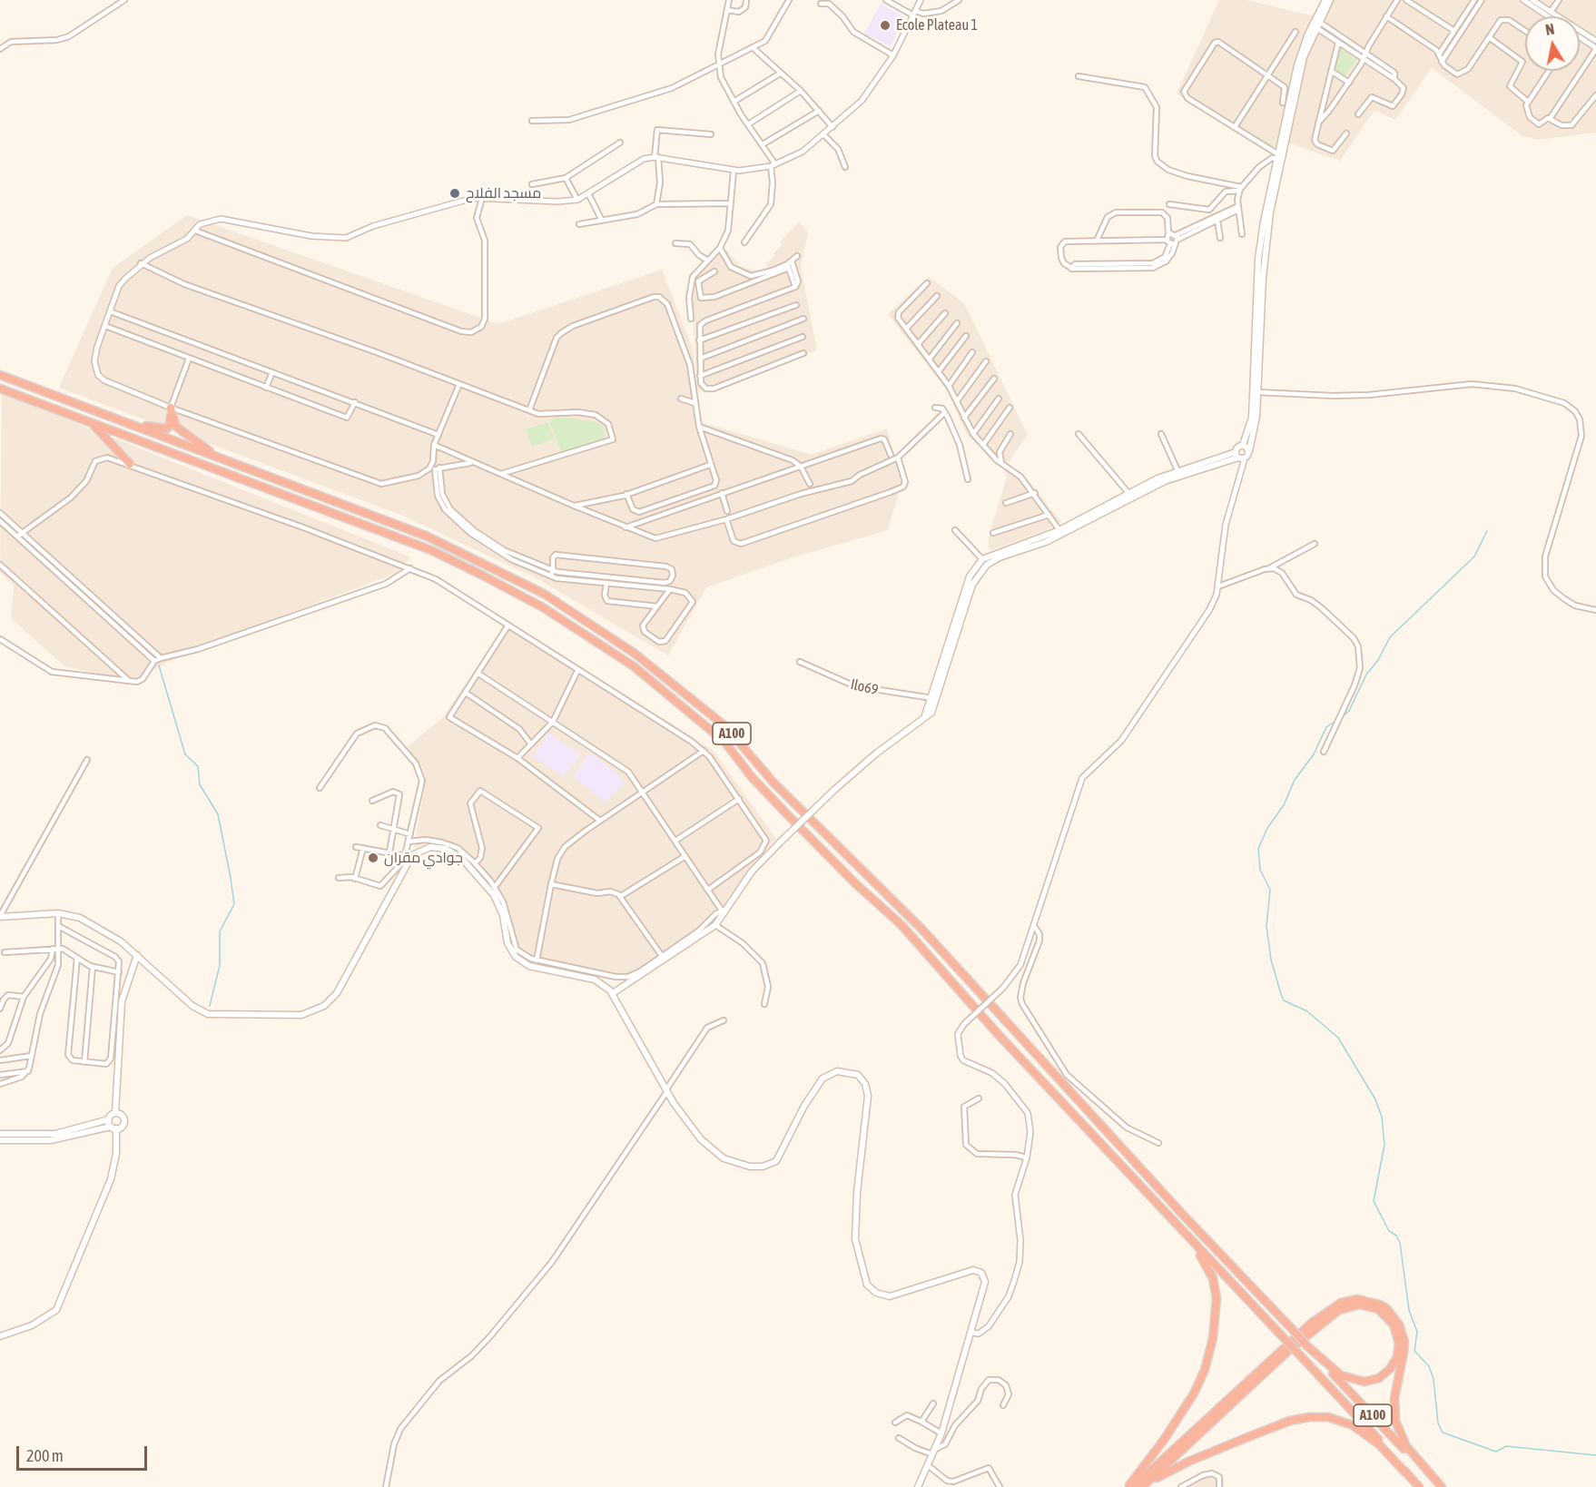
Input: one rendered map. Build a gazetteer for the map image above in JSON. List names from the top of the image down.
{
  "streets": {
    "highway": ["A100"],
    "street": ["Ilo69"]
  },
  "places": ["Ecole Plateau 1", "مسجد الفلاح", "جوادي مقران"],
  "scale_bar": "200 m",
  "north": "top"
}
